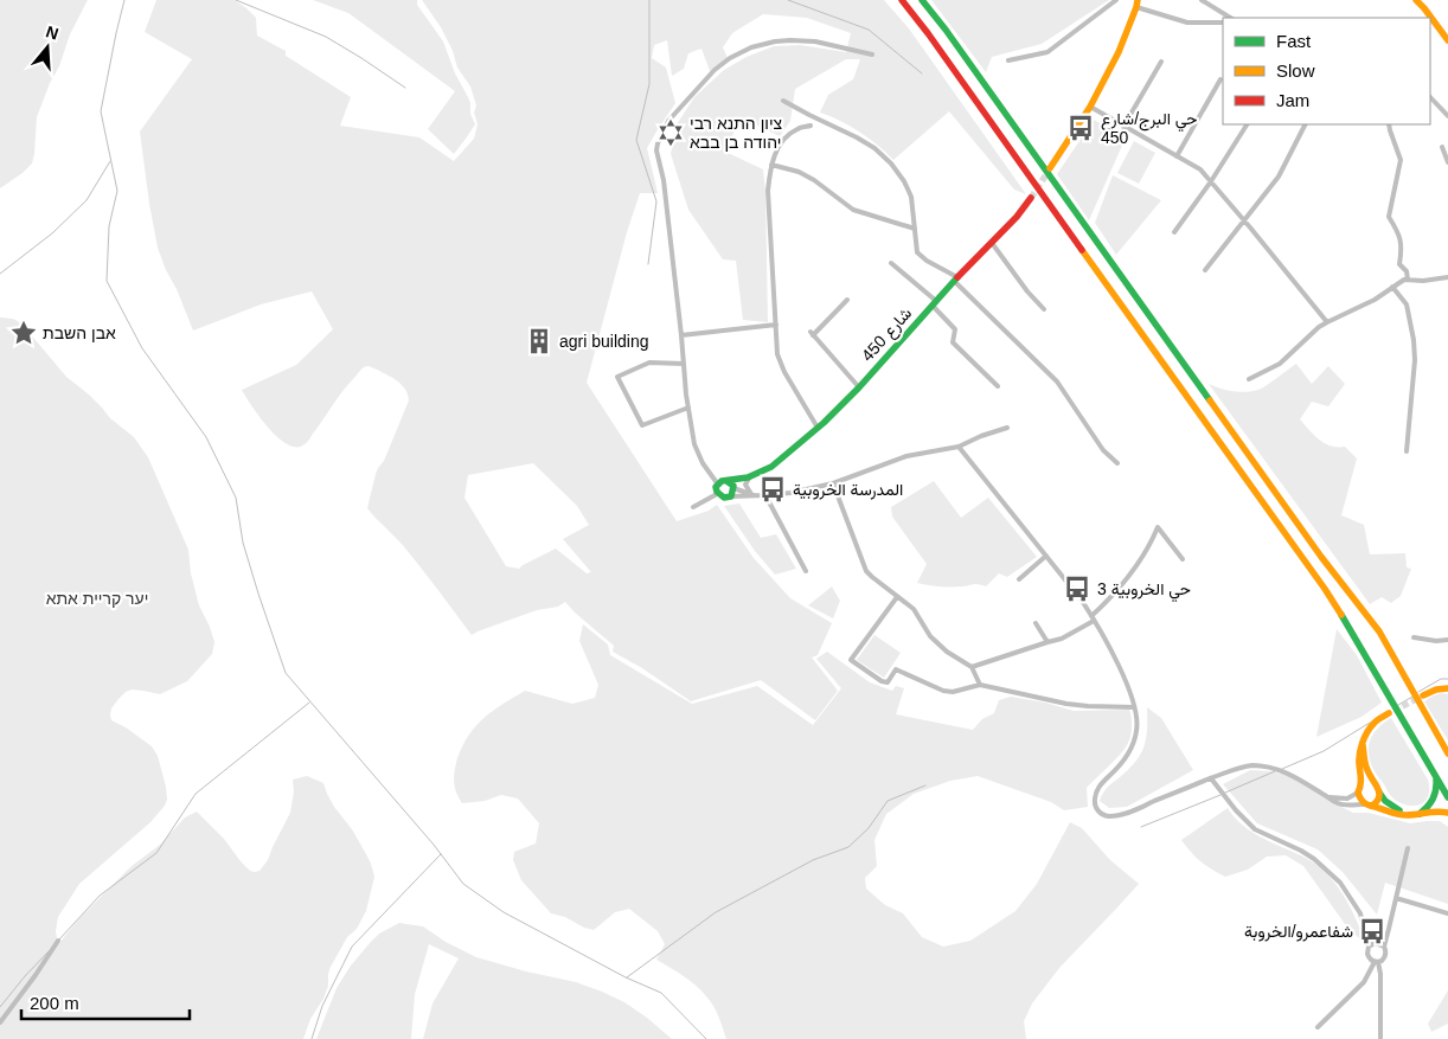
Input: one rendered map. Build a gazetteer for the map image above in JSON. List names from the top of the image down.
{
  "streets": {
    "main road": ["شارع 450"]
  },
  "parks": ["יער קריית אתא"],
  "places": {
    "bus stop": [
      "حي البرج/شارع 450",
      "المدرسة الخروبية",
      "حي الخروبية 3",
      "شفاعمرو/الخروبة"
    ],
    "synagogue": ["ציון התנא רבי יהודה בן בבא"],
    "place": ["אבן השבת"],
    "building": ["agri building"]
  },
  "legend": ["Fast", "Slow", "Jam"],
  "scale_bar": "200 m",
  "north": "top"
}
